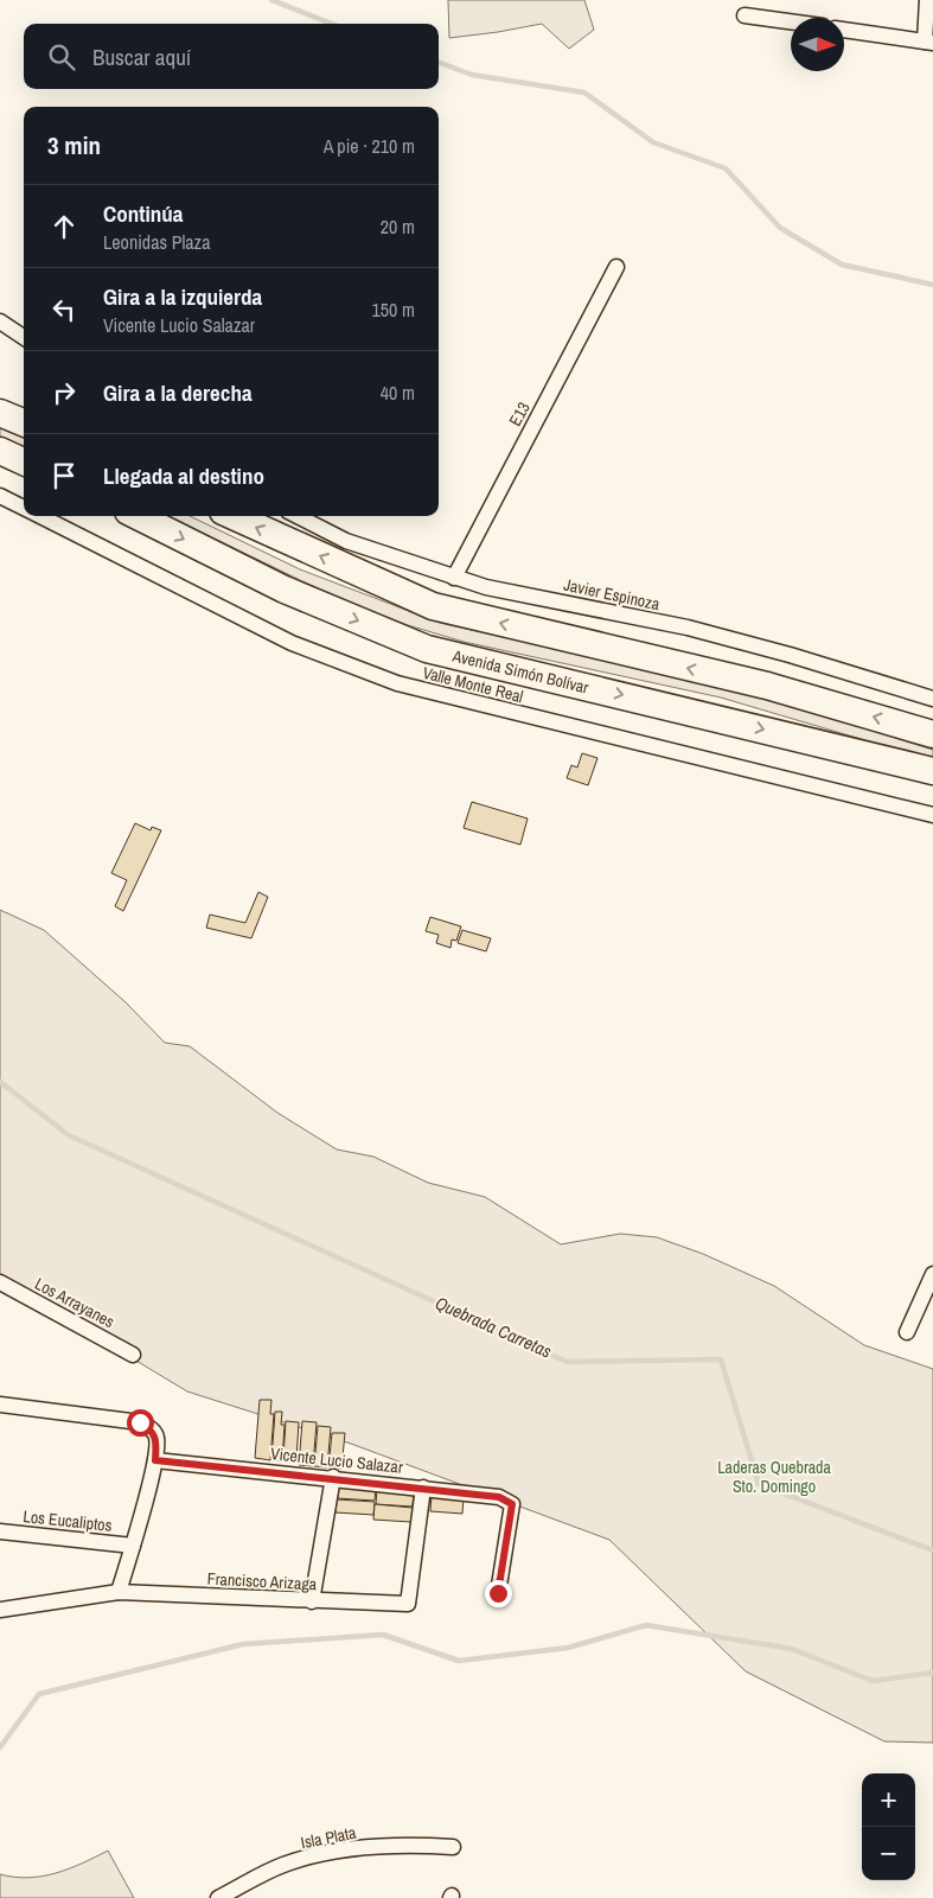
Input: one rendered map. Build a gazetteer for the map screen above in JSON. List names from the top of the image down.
{
  "streets": {
    "highway": ["Avenida Simón Bolívar"],
    "street": [
      "E13",
      "Javier Espinoza",
      "Valle Monte Real",
      "Los Arrayanes",
      "Vicente Lucio Salazar",
      "Los Eucaliptos",
      "Francisco Arizaga",
      "Isla Plata"
    ]
  },
  "crossings": [
    ["E13", "Javier Espinoza"],
    ["Vicente Lucio Salazar", "Francisco Arizaga"]
  ],
  "water": ["Quebrada Carretas"],
  "parks": ["Laderas Quebrada Sto. Domingo"],
  "north": "right",
  "page": {
    "search": "Buscar aquí",
    "heading": ["3 min", "A pie · 210 m"],
    "list": [
      ["Continúa", "Leonidas Plaza", "20 m"],
      ["Gira a la izquierda", "Vicente Lucio Salazar", "150 m"],
      ["Gira a la derecha", "40 m"],
      "Llegada al destino"
    ],
    "map_buttons": ["+", "−"]
  }
}
